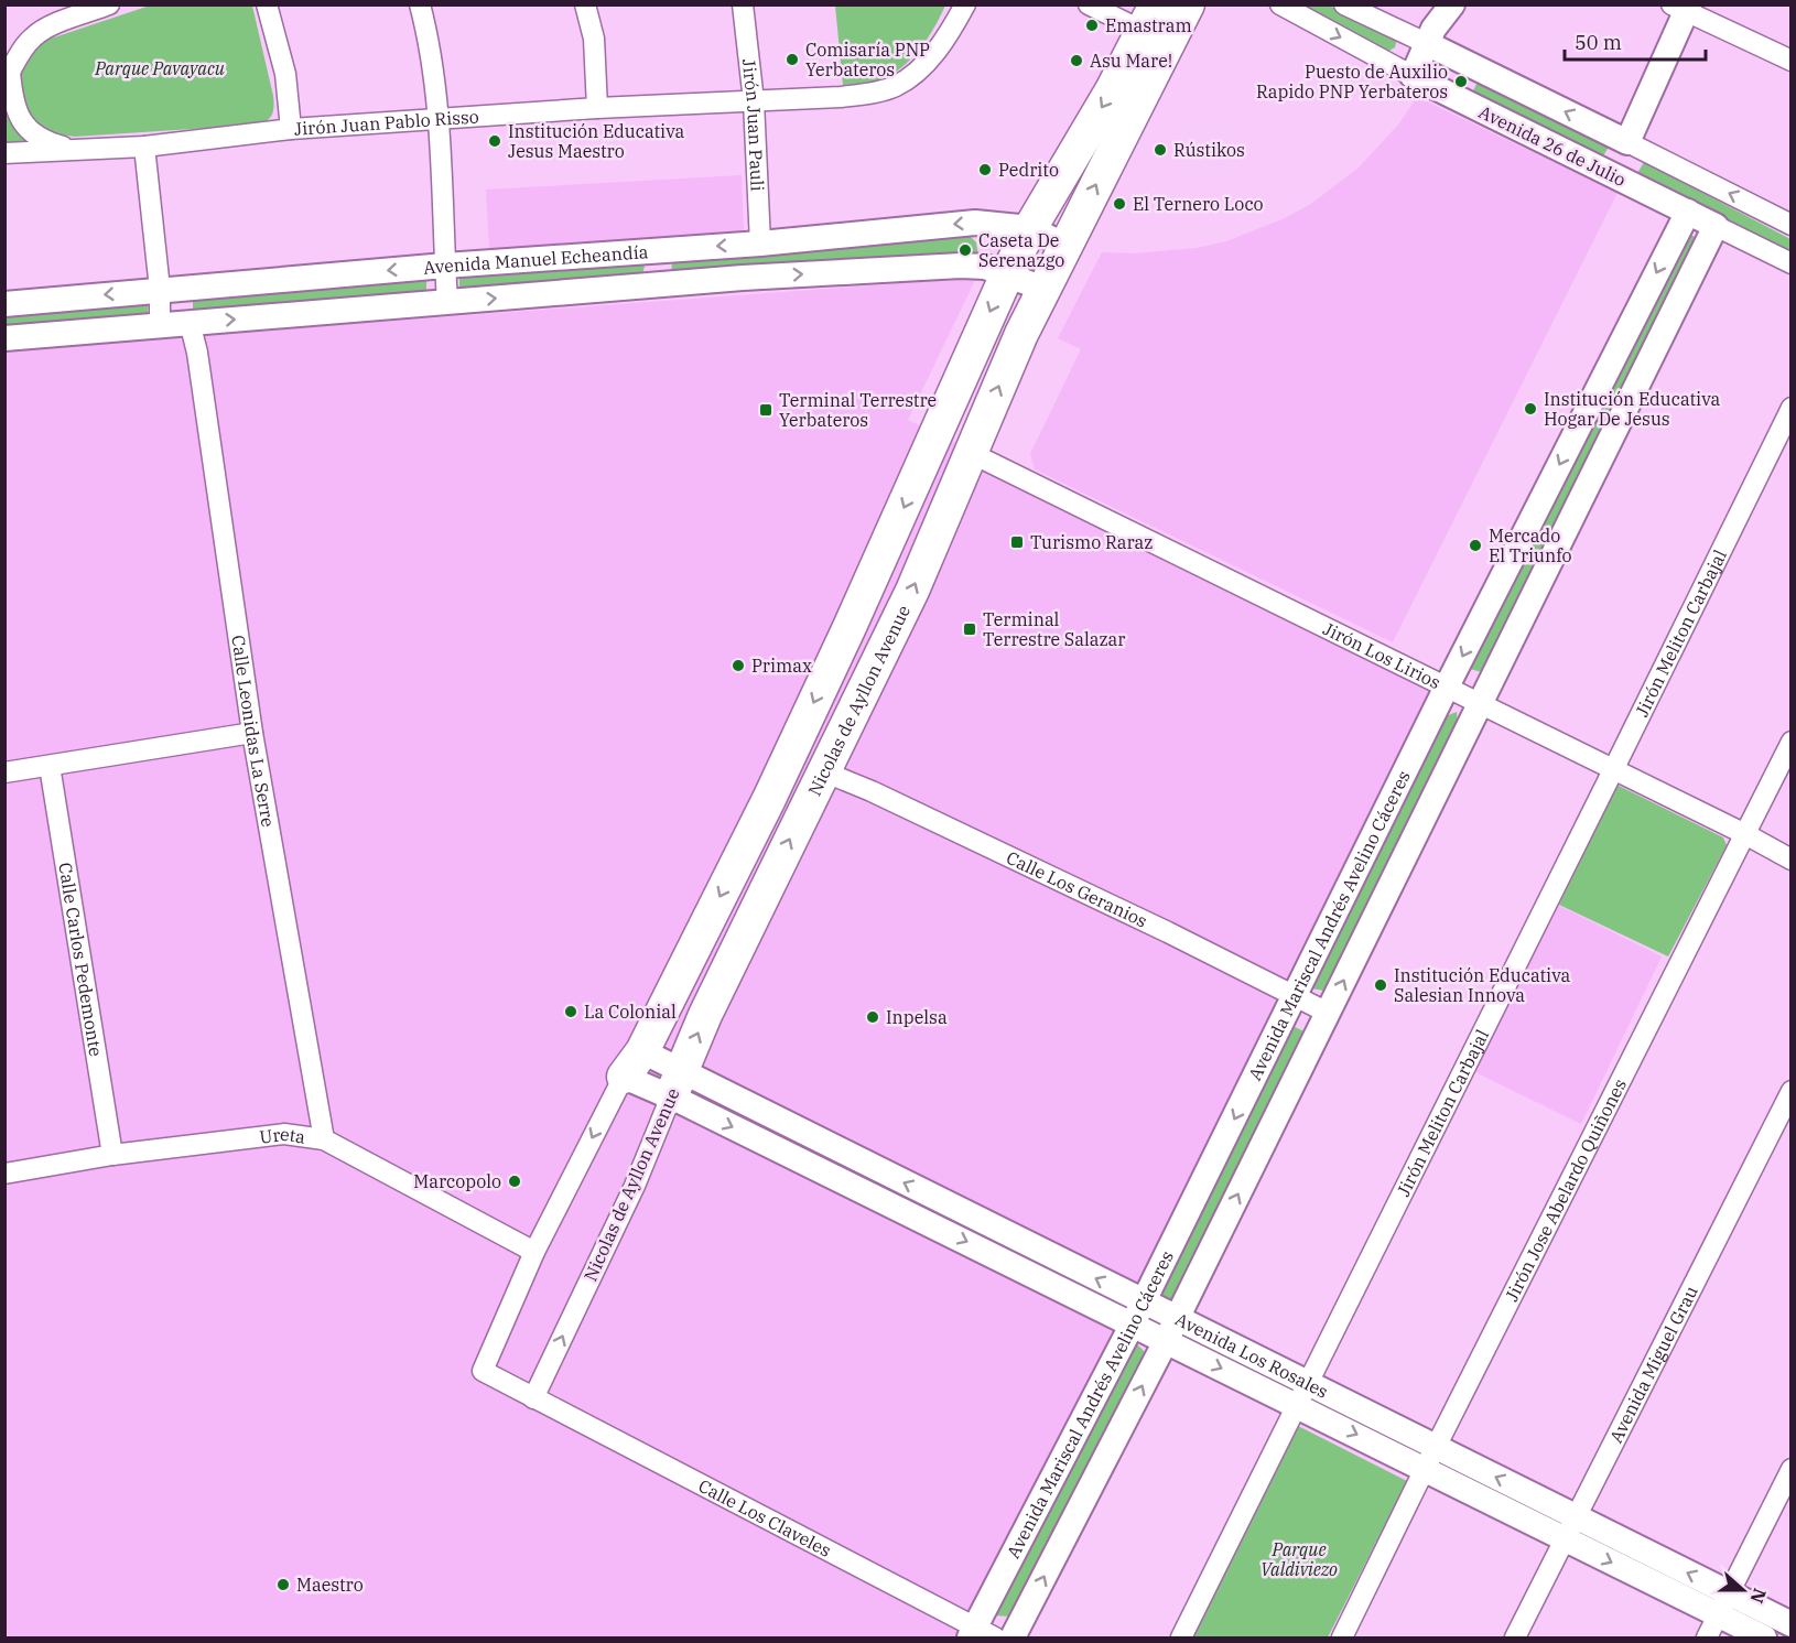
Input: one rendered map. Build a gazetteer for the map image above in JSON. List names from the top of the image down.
{
  "streets": {
    "main road": ["Nicolas de Ayllon Avenue"],
    "street": [
      "Jirón Juan Pablo Risso",
      "Jirón Juan Pauli",
      "Avenida 26 de Julio",
      "Avenida Manuel Echeandía",
      "Jirón Meliton Carbajal",
      "Jirón Los Lirios",
      "Calle Leonidas La Serre",
      "Calle Los Geranios",
      "Avenida Mariscal Andrés Avelino Cáceres",
      "Calle Carlos Pedemonte",
      "Ureta",
      "Jirón Jose Abelardo Quiñones",
      "Avenida Los Rosales",
      "Avenida Miguel Grau",
      "Calle Los Claveles"
    ]
  },
  "crossings": [
    ["Jirón Juan Pablo Risso", "Jirón Juan Pauli"],
    ["Jirón Juan Pauli", "Avenida Manuel Echeandía"],
    ["Avenida 26 de Julio", "Avenida Mariscal Andrés Avelino Cáceres"],
    ["Avenida Manuel Echeandía", "Nicolas de Ayllon Avenue"],
    ["Avenida Manuel Echeandía", "Calle Leonidas La Serre"],
    ["Jirón Meliton Carbajal", "Jirón Los Lirios"],
    ["Jirón Meliton Carbajal", "Avenida Los Rosales"],
    ["Jirón Los Lirios", "Nicolas de Ayllon Avenue"],
    ["Jirón Los Lirios", "Avenida Mariscal Andrés Avelino Cáceres"],
    ["Jirón Los Lirios", "Jirón Jose Abelardo Quiñones"],
    ["Nicolas de Ayllon Avenue", "Calle Los Geranios"],
    ["Nicolas de Ayllon Avenue", "Ureta"],
    ["Nicolas de Ayllon Avenue", "Avenida Los Rosales"],
    ["Nicolas de Ayllon Avenue", "Calle Los Claveles"],
    ["Calle Leonidas La Serre", "Ureta"],
    ["Calle Los Geranios", "Avenida Mariscal Andrés Avelino Cáceres"],
    ["Avenida Mariscal Andrés Avelino Cáceres", "Avenida Los Rosales"],
    ["Avenida Mariscal Andrés Avelino Cáceres", "Calle Los Claveles"],
    ["Calle Carlos Pedemonte", "Ureta"],
    ["Jirón Jose Abelardo Quiñones", "Avenida Los Rosales"],
    ["Avenida Los Rosales", "Avenida Miguel Grau"]
  ],
  "parks": ["Parque Pavayacu", "Parque Valdiviezo"],
  "places": {
    "other": [
      "Emastram",
      "Comisaría PNP Yerbateros",
      "Asu Mare!",
      "Puesto de Auxilio Rapido PNP Yerbateros",
      "Institución Educativa Jesus Maestro",
      "Rústikos",
      "Pedrito",
      "El Ternero Loco",
      "Caseta De Serenazgo",
      "Institución Educativa Hogar De Jesus",
      "Mercado El Triunfo",
      "Primax",
      "Institución Educativa Salesian Innova",
      "La Colonial",
      "Inpelsa",
      "Marcopolo",
      "Maestro"
    ],
    "transit": ["Terminal Terrestre Yerbateros", "Turismo Raraz", "Terminal Terrestre Salazar"]
  },
  "scale_bar": "50 m",
  "north": "right"
}
